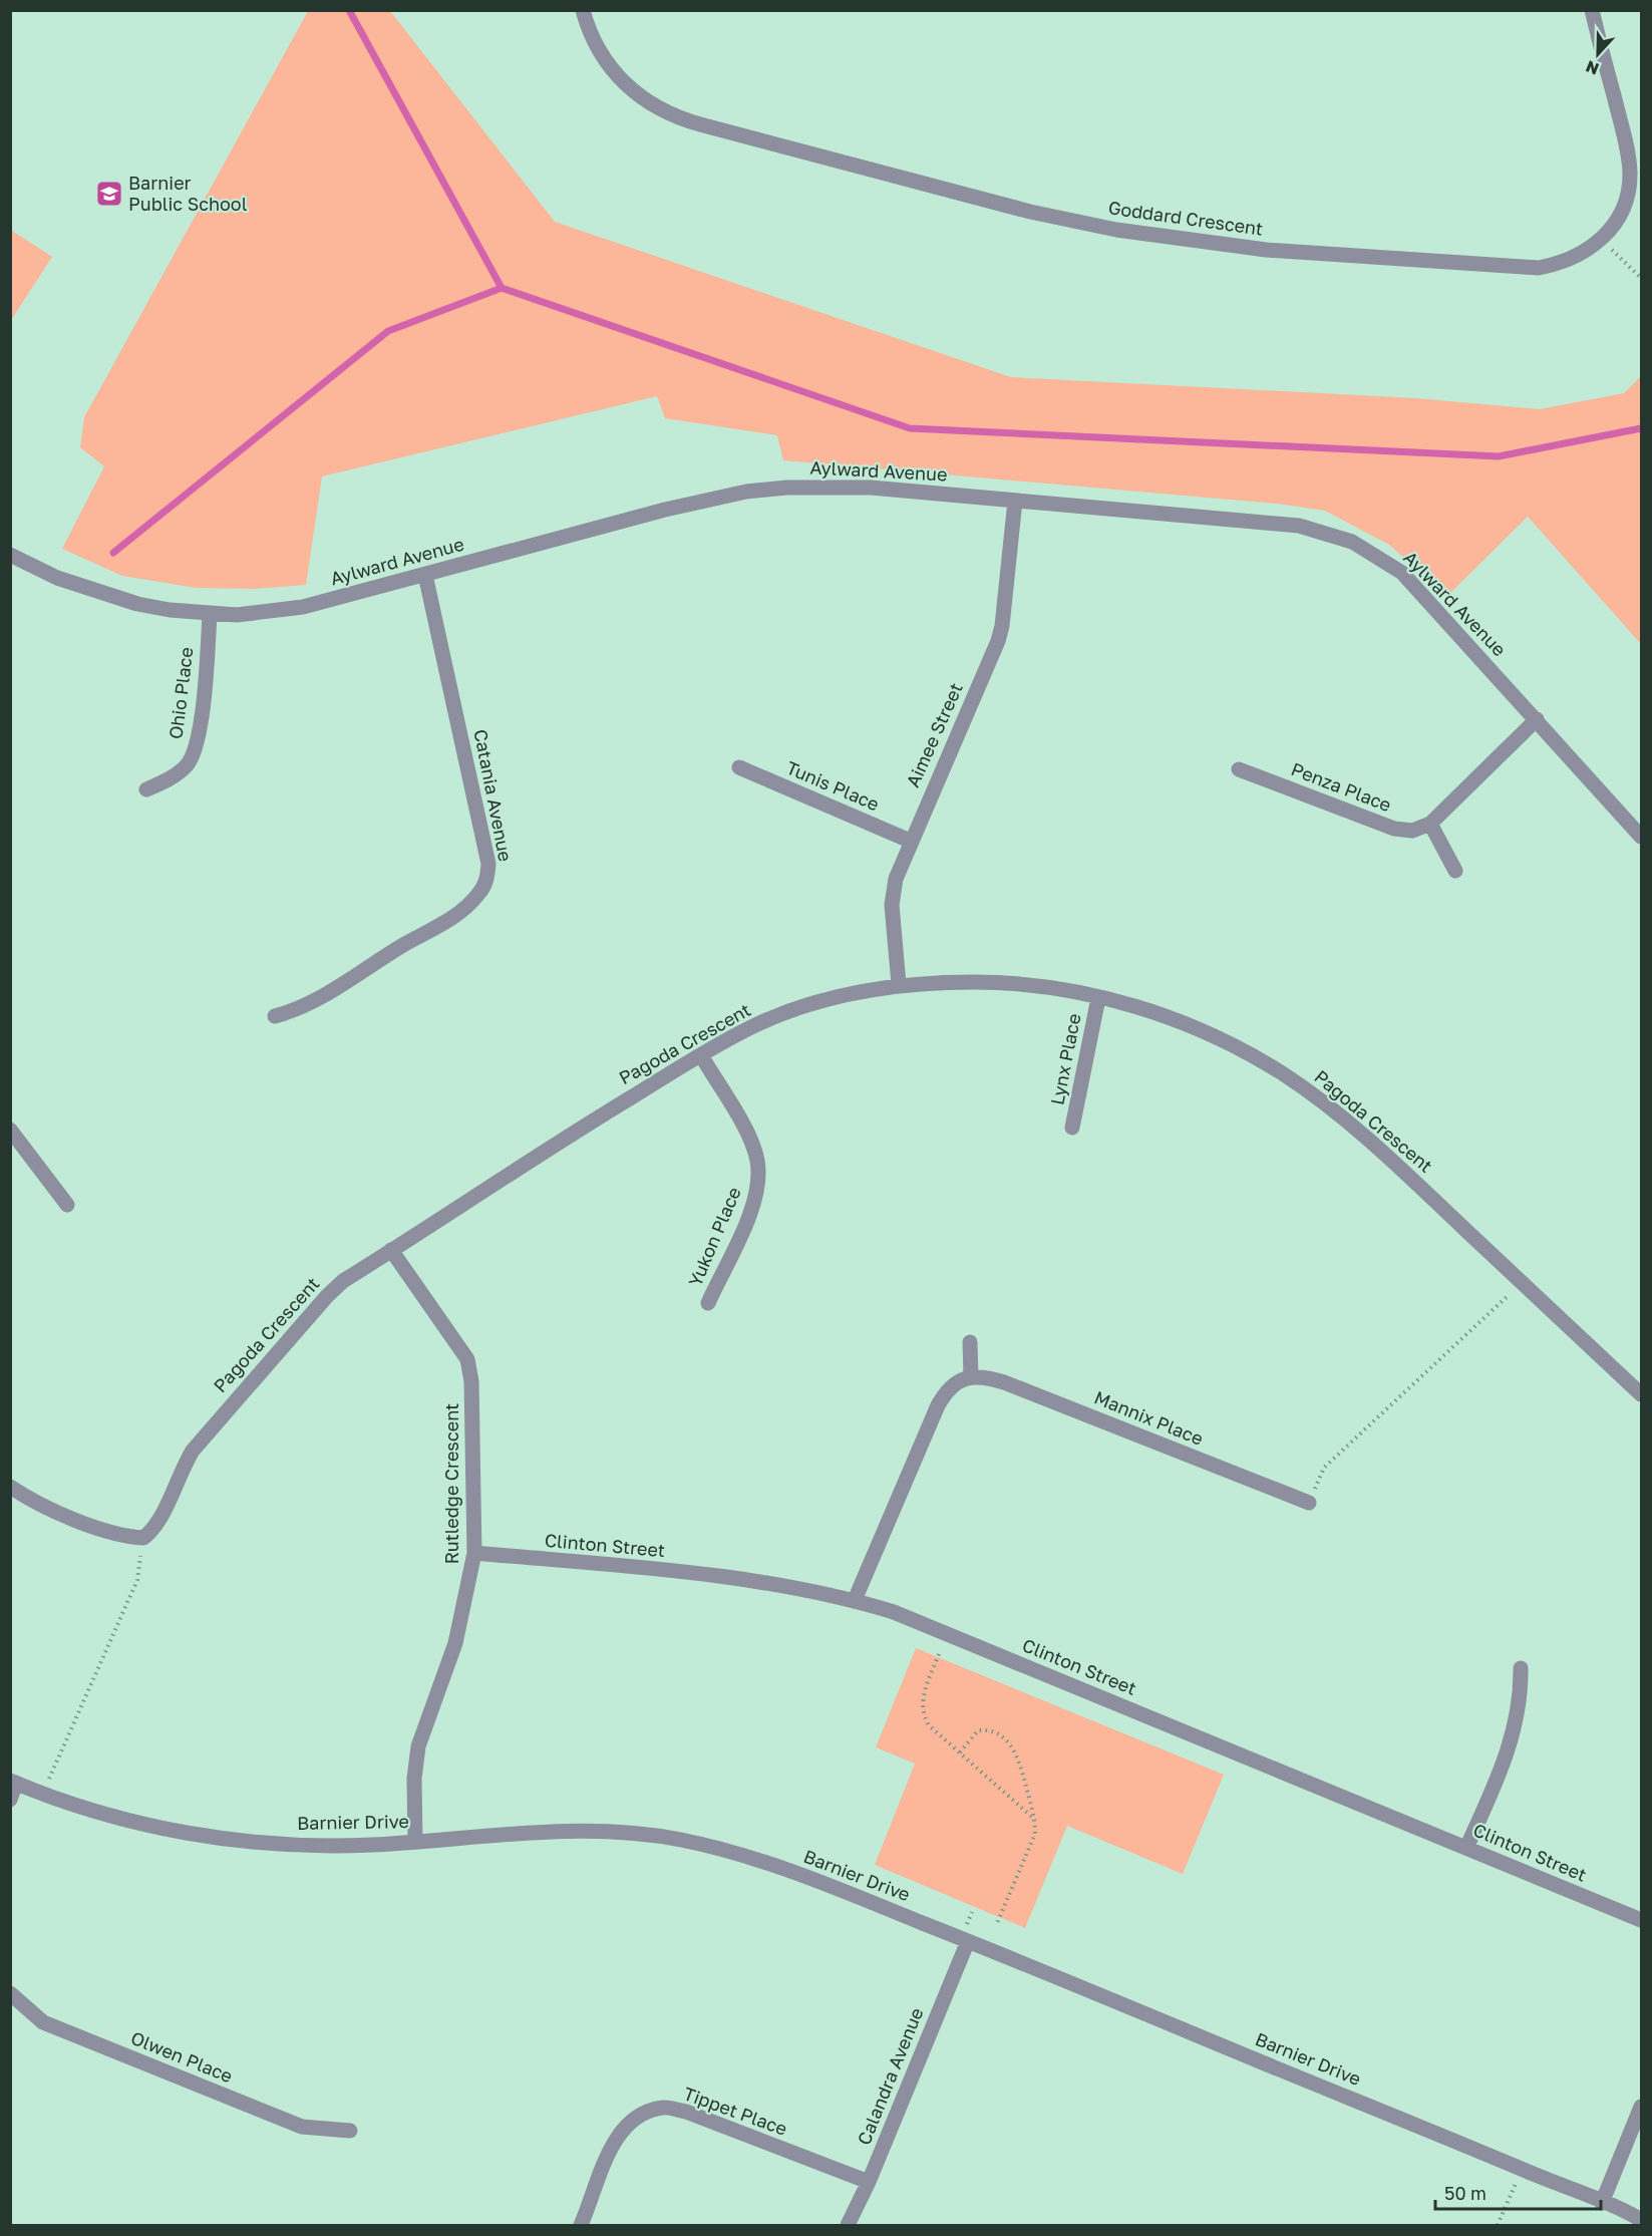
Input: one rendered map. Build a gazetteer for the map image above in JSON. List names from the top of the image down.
{
  "streets": {
    "street": [
      "Goddard Crescent",
      "Aylward Avenue",
      "Ohio Place",
      "Aimee Street",
      "Tunis Place",
      "Penza Place",
      "Catania Avenue",
      "Pagoda Crescent",
      "Lynx Place",
      "Yukon Place",
      "Mannix Place",
      "Rutledge Crescent",
      "Clinton Street",
      "Barnier Drive",
      "Olwen Place",
      "Calandra Avenue",
      "Tippet Place"
    ]
  },
  "crossings": [
    ["Aylward Avenue", "Ohio Place"],
    ["Aylward Avenue", "Aimee Street"],
    ["Aylward Avenue", "Catania Avenue"],
    ["Aimee Street", "Tunis Place"],
    ["Aimee Street", "Pagoda Crescent"],
    ["Pagoda Crescent", "Lynx Place"],
    ["Pagoda Crescent", "Yukon Place"],
    ["Pagoda Crescent", "Rutledge Crescent"],
    ["Rutledge Crescent", "Clinton Street"],
    ["Rutledge Crescent", "Barnier Drive"],
    ["Barnier Drive", "Calandra Avenue"],
    ["Calandra Avenue", "Tippet Place"]
  ],
  "places": {
    "school or university": ["Barnier Public School"]
  },
  "scale_bar": "50 m",
  "north": "bottom"
}
